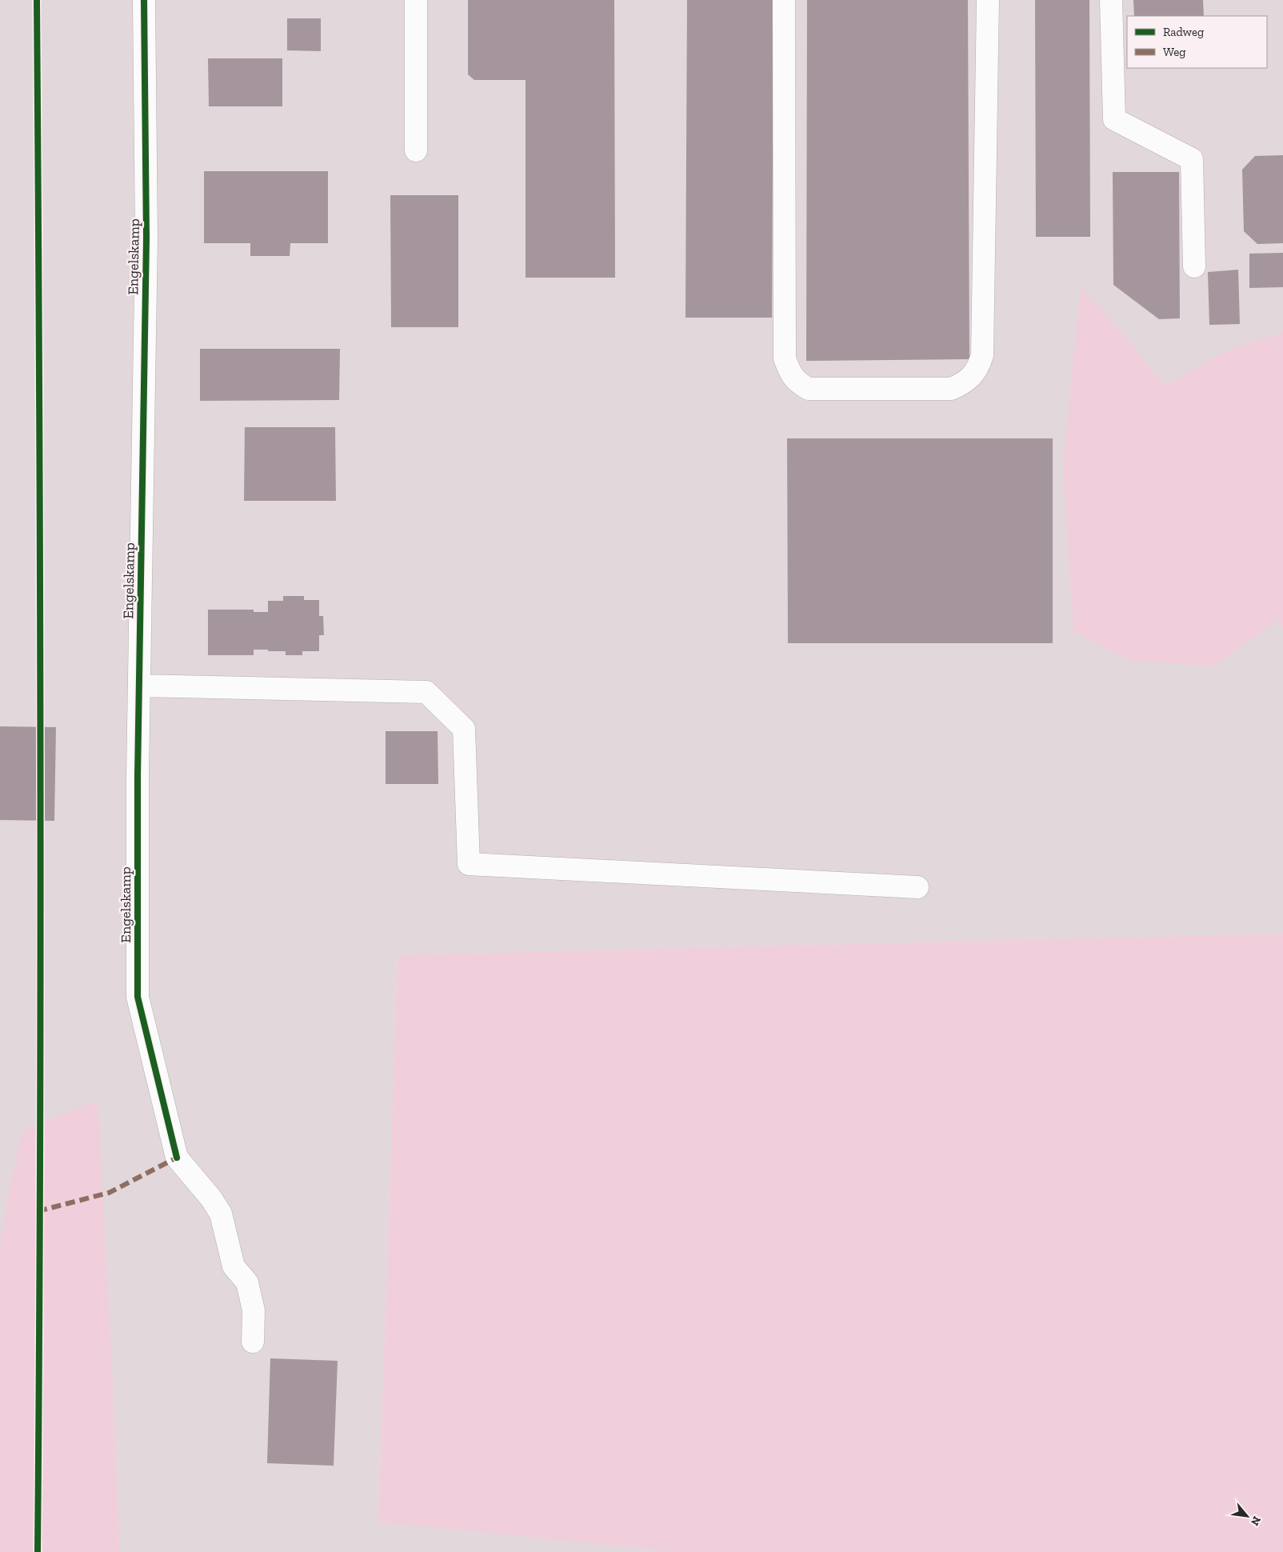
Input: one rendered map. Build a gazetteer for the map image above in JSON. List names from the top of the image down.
{
  "streets": {
    "street": ["Engelskamp"]
  },
  "legend": ["Radweg", "Weg"],
  "north": "bottom right"
}
